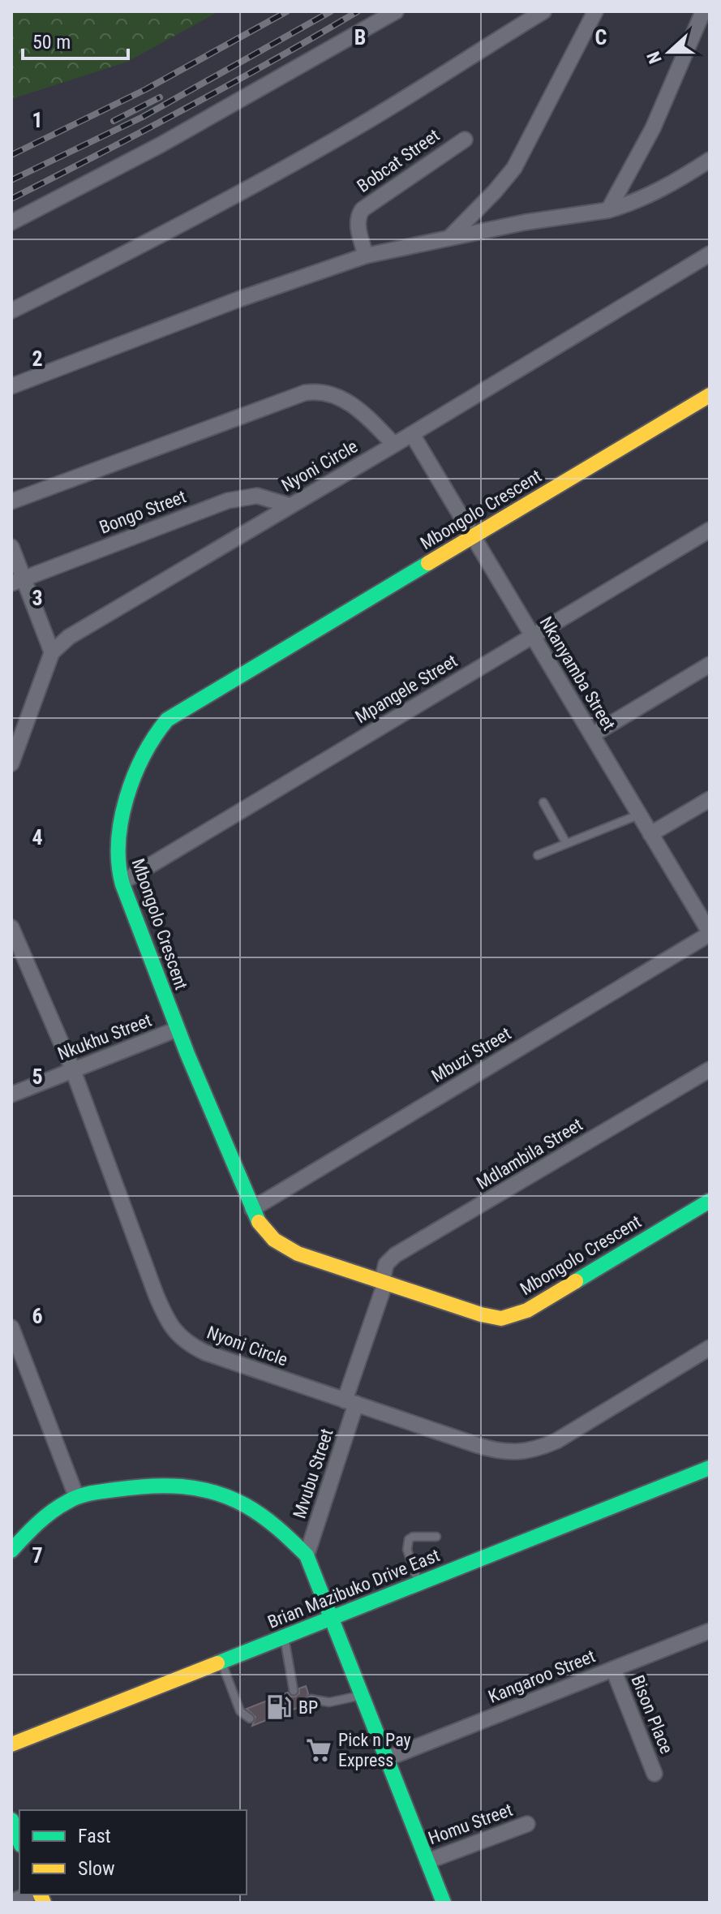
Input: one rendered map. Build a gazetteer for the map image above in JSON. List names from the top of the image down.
{
  "streets": {
    "street": [
      "Bobcat Street",
      "Nyoni Circle",
      "Mbongolo Crescent",
      "Bongo Street",
      "Nkanyamba Street",
      "Mpangele Street",
      "Nkukhu Street",
      "Mbuzi Street",
      "Mdlambila Street",
      "Mvubu Street",
      "Brian Mazibuko Drive East",
      "Kangaroo Street",
      "Bison Place",
      "Homu Street"
    ]
  },
  "crossings": [
    ["Nyoni Circle", "Bongo Street"],
    ["Nyoni Circle", "Nkanyamba Street"],
    ["Nyoni Circle", "Nkukhu Street"],
    ["Nyoni Circle", "Mvubu Street"],
    ["Mbongolo Crescent", "Nkanyamba Street"],
    ["Mbongolo Crescent", "Mpangele Street"],
    ["Mbongolo Crescent", "Nkukhu Street"],
    ["Mbongolo Crescent", "Mbuzi Street"],
    ["Mbongolo Crescent", "Mvubu Street"],
    ["Nkanyamba Street", "Mpangele Street"],
    ["Nkanyamba Street", "Mbuzi Street"],
    ["Kangaroo Street", "Bison Place"]
  ],
  "places": {
    "fuel station": ["BP"],
    "supermarket": ["Pick n Pay Express"]
  },
  "legend": ["Fast", "Slow"],
  "scale_bar": "50 m",
  "north": "left",
  "grid": {
    "columns": ["B", "C"],
    "rows": [
      "1",
      "2",
      "3",
      "4",
      "5",
      "6",
      "7"
    ]
  }
}
